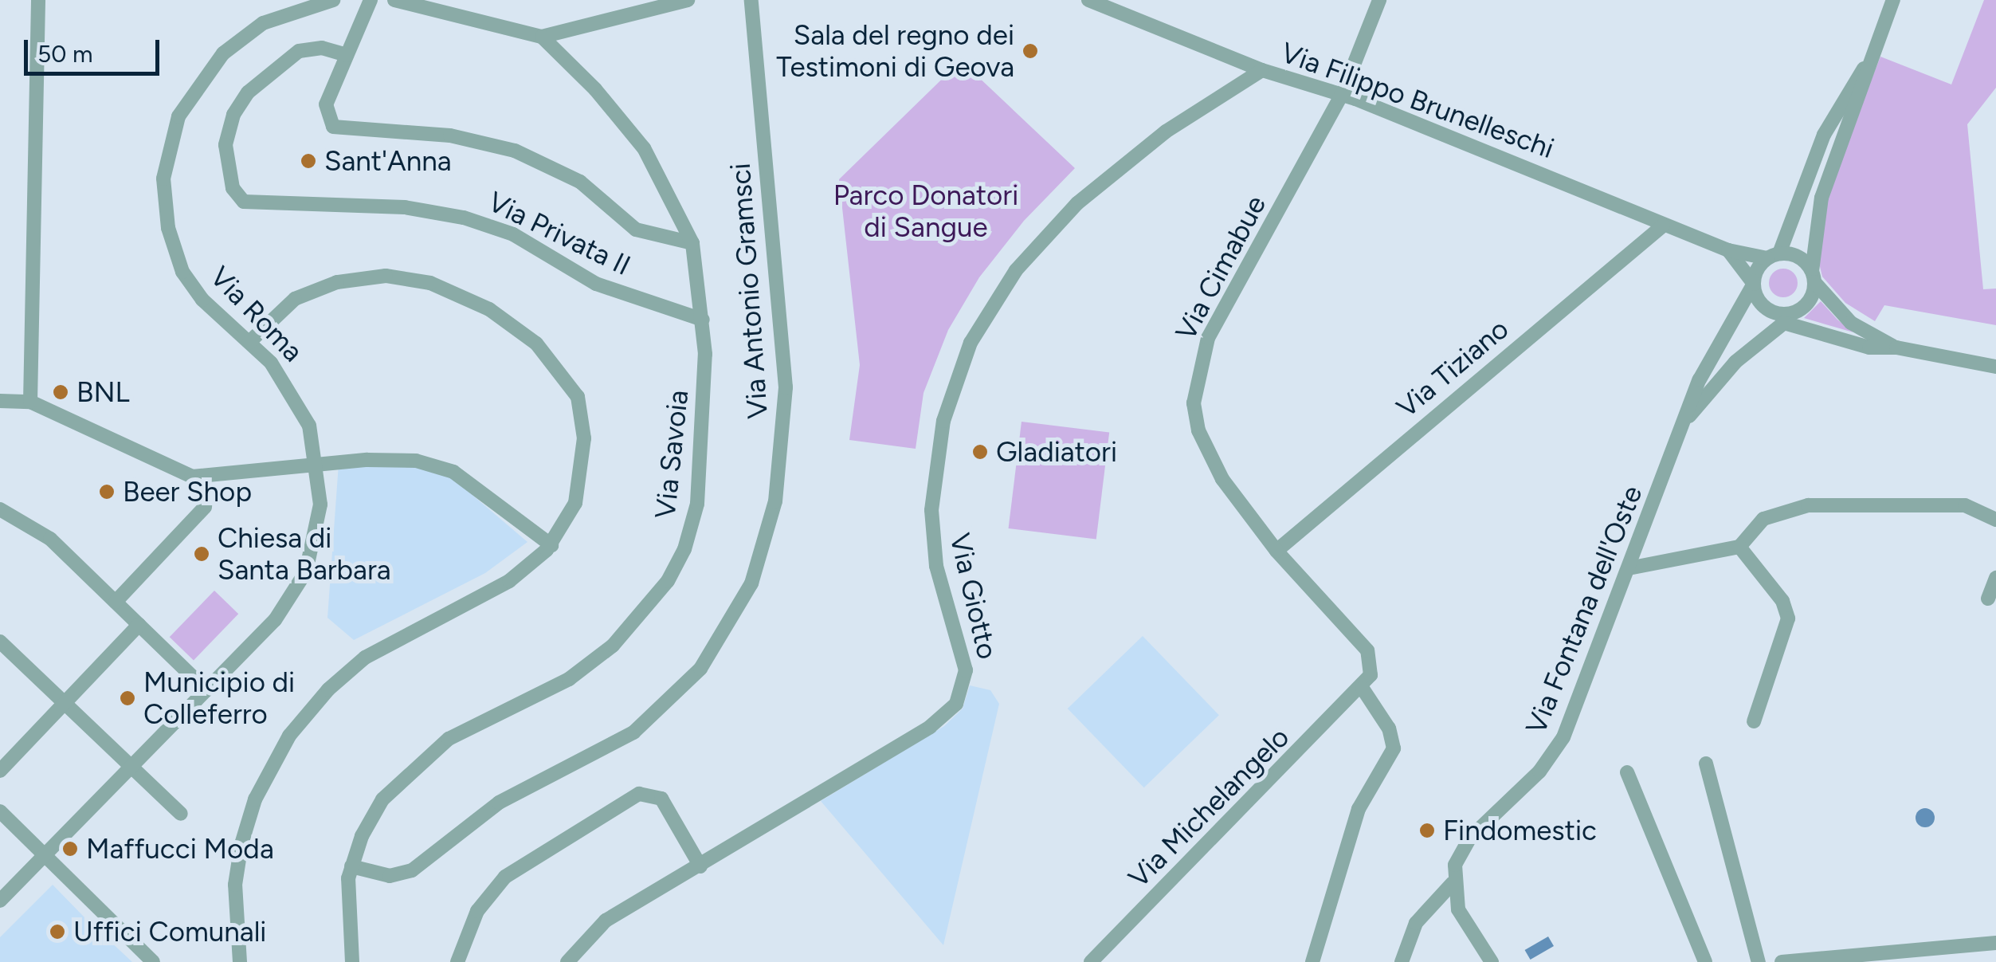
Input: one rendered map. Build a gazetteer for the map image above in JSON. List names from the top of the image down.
{
  "streets": {
    "street": [
      "Via Filippo Brunelleschi",
      "Via Privata II",
      "Via Cimabue",
      "Via Antonio Gramsci",
      "Via Roma",
      "Via Tiziano",
      "Via Savoia",
      "Via Giotto",
      "Via Fontana dell'Oste",
      "Via Michelangelo"
    ]
  },
  "crossings": [
    ["Via Filippo Brunelleschi", "Via Cimabue"],
    ["Via Filippo Brunelleschi", "Via Tiziano"],
    ["Via Filippo Brunelleschi", "Via Giotto"],
    ["Via Filippo Brunelleschi", "Via Fontana dell'Oste"],
    ["Via Privata II", "Via Savoia"],
    ["Via Cimabue", "Via Tiziano"],
    ["Via Cimabue", "Via Michelangelo"],
    ["Via Antonio Gramsci", "Via Savoia"]
  ],
  "parks": ["Parco Donatori di Sangue"],
  "places": [
    "Sala del regno dei Testimoni di Geova",
    "Sant'Anna",
    "BNL",
    "Gladiatori",
    "Beer Shop",
    "Chiesa di Santa Barbara",
    "Municipio di Colleferro",
    "Findomestic",
    "Maffucci Moda",
    "Uffici Comunali"
  ],
  "scale_bar": "50 m"
}
